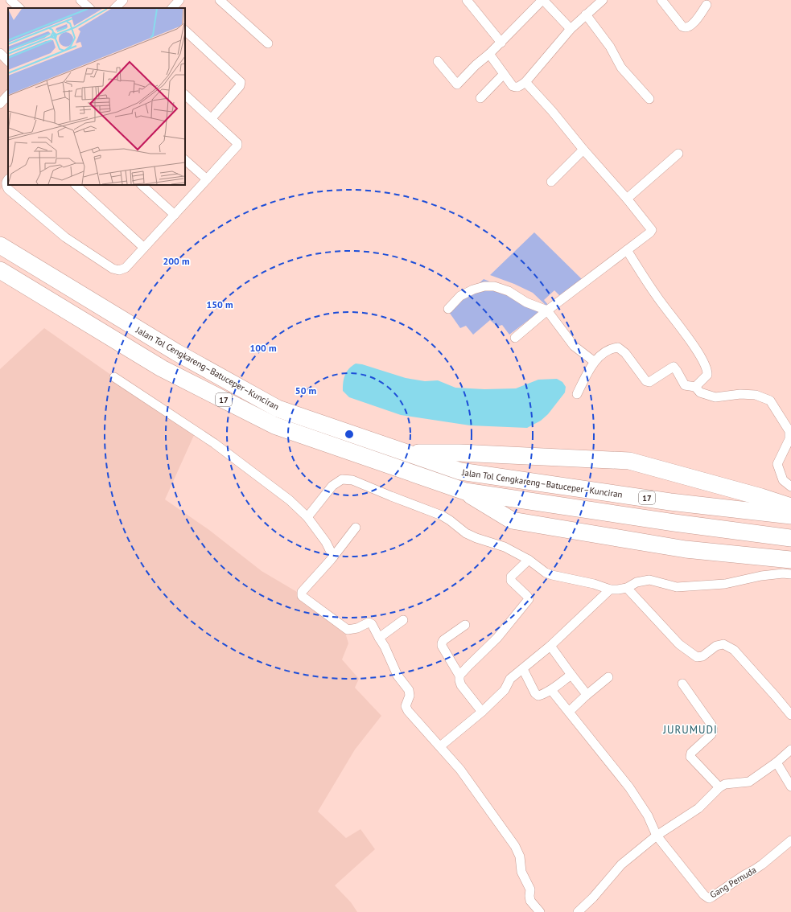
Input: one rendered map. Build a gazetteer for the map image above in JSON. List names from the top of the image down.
{
  "streets": {
    "highway": ["Jalan Tol Cengkareng–Batuceper–Kunciran", "17"],
    "street": ["Gang Pemuda"]
  },
  "districts": ["JURUMUDI"],
  "rings": [
    "200 m",
    "150 m",
    "100 m",
    "50 m"
  ]
}
